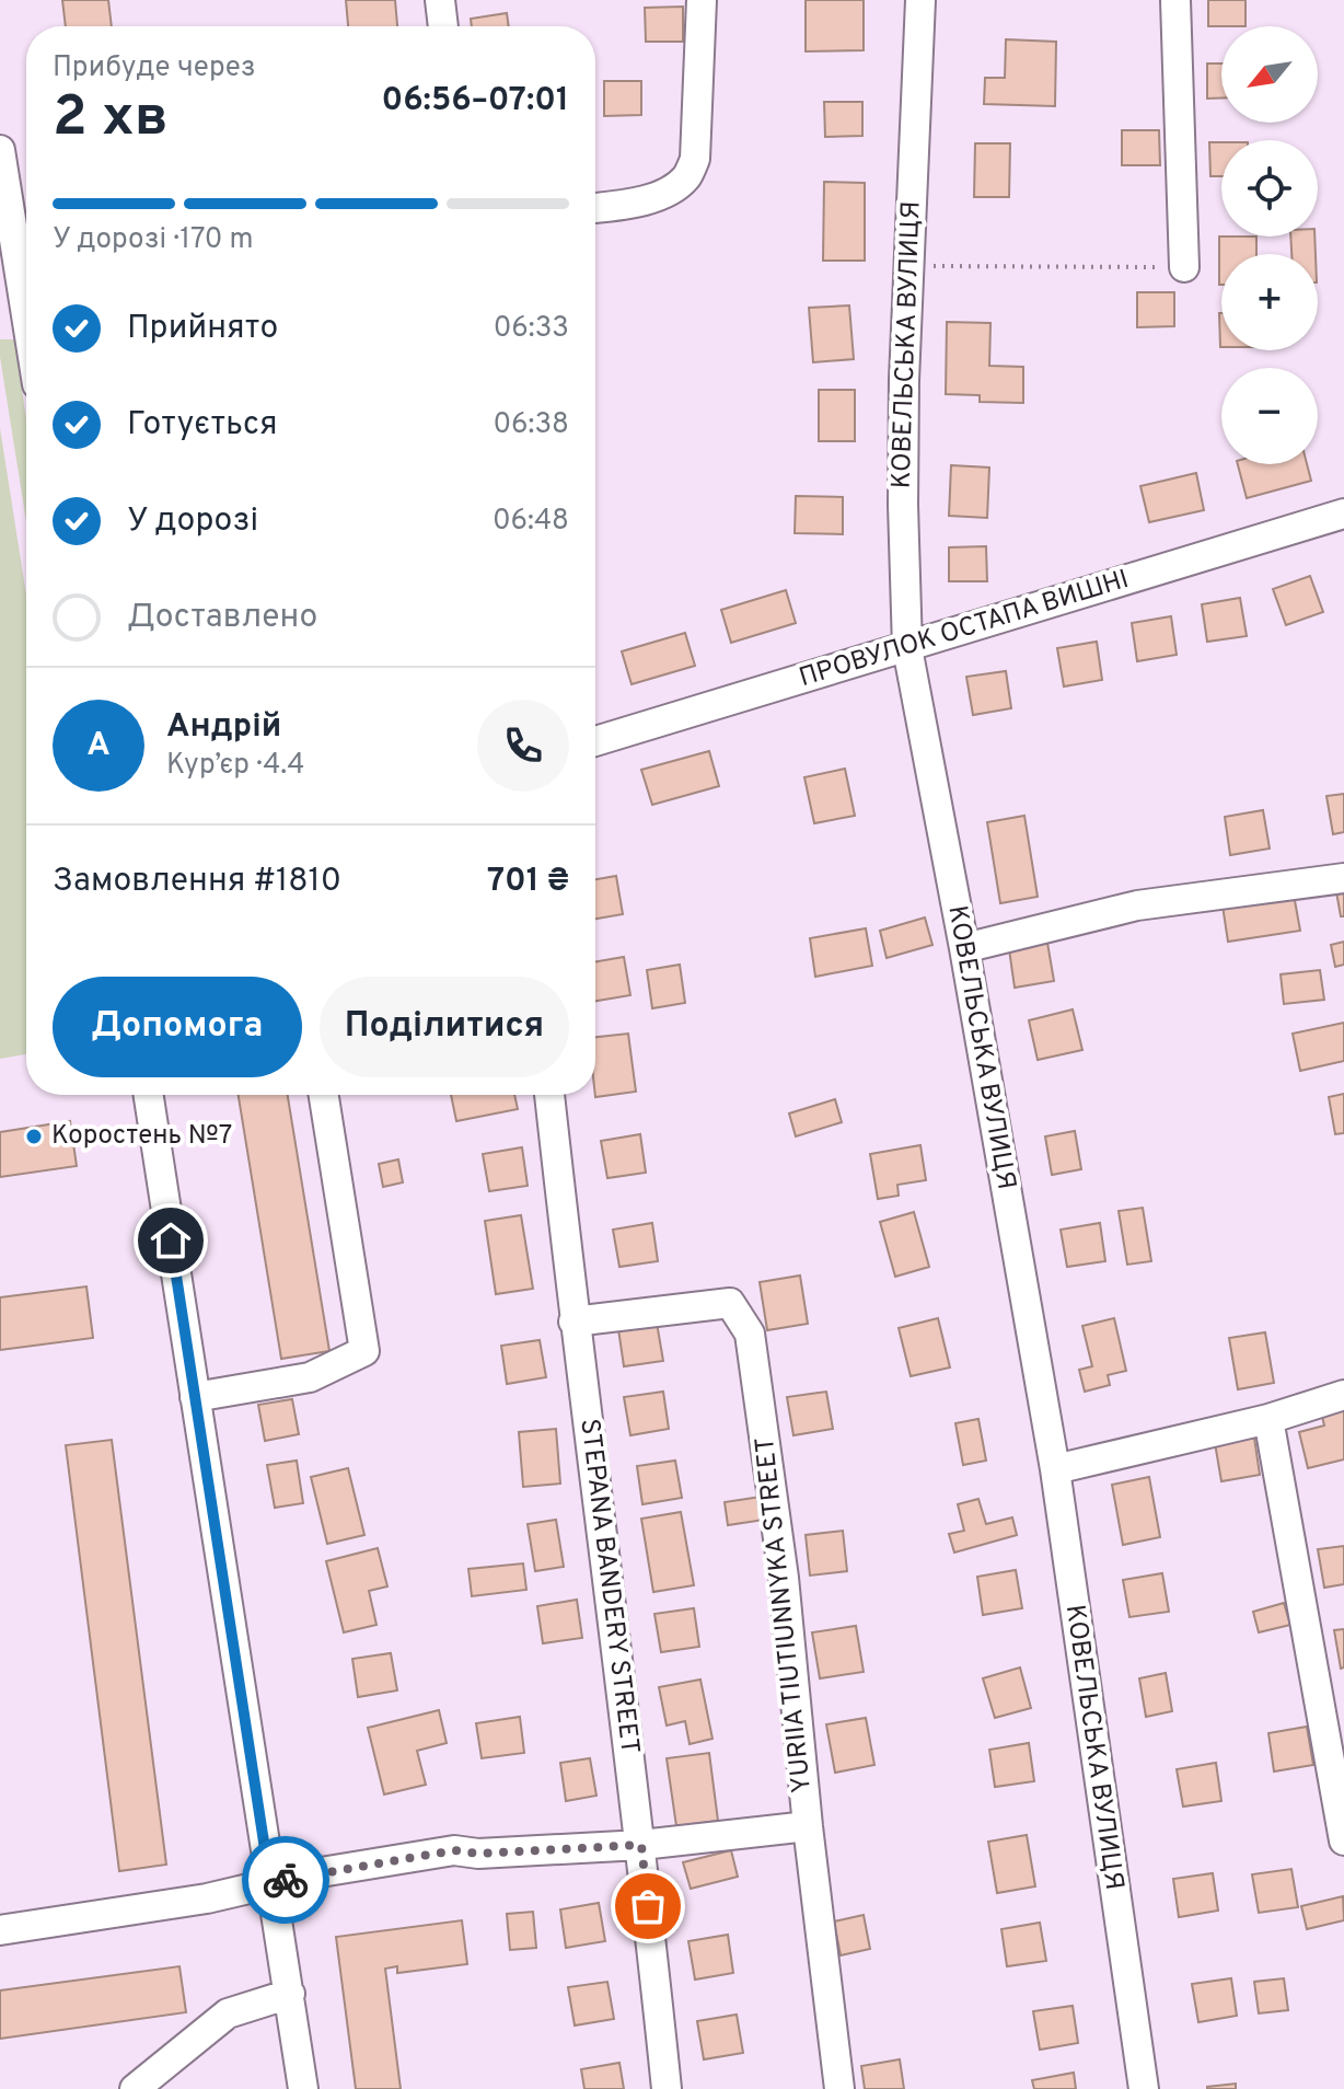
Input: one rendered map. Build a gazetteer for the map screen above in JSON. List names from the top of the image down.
{
  "streets": {
    "street": [
      "КОВЕЛЬСЬКА ВУЛИЦЯ",
      "ПРОВУЛОК ОСТАПА ВИШНІ",
      "STEPANA BANDERY STREET",
      "YURIIA TIUTIUNNYKA STREET"
    ]
  },
  "crossings": [
    ["КОВЕЛЬСЬКА ВУЛИЦЯ", "ПРОВУЛОК ОСТАПА ВИШНІ"],
    ["STEPANA BANDERY STREET", "YURIIA TIUTIUNNYKA STREET"]
  ],
  "places": ["Коростень №7"],
  "north": "bottom left",
  "page": {
    "map_buttons": ["+", "−"],
    "heading": ["2 хв", "Прибуде через", "06:56–07:01"],
    "panel": [
      "Андрій",
      "Кур’єр · 4.4",
      "Замовлення #1810",
      "701 ₴"
    ],
    "bar": "У дорозі · 170 m",
    "list": [
      ["Прийнято", "06:33"],
      ["Готується", "06:38"],
      ["У дорозі", "06:48"],
      "Доставлено"
    ],
    "round": "А",
    "buttons": ["Допомога", "Поділитися"]
  }
}
